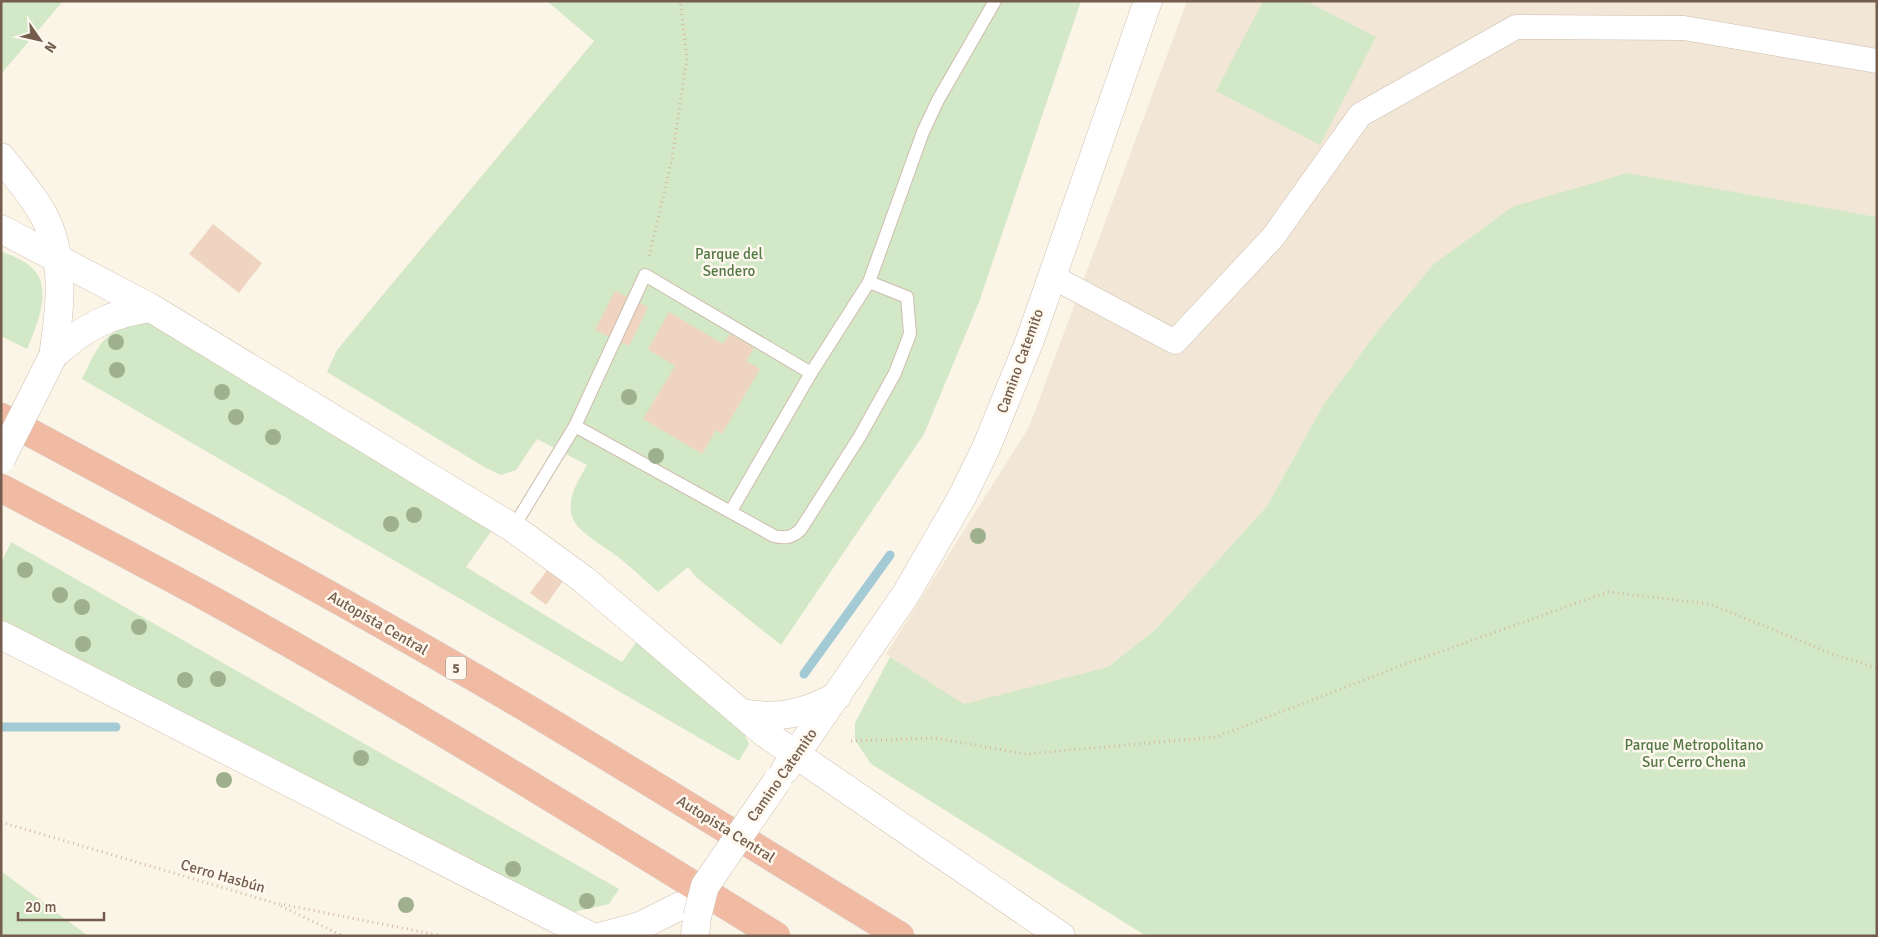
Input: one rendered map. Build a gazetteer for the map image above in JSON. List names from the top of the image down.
{
  "streets": {
    "highway": ["Autopista Central", "5"],
    "main road": ["Camino Catemito"],
    "path": ["Cerro Hasbún"]
  },
  "parks": ["Parque del Sendero", "Parque Metropolitano Sur Cerro Chena"],
  "scale_bar": "20 m",
  "north": "bottom right"
}
